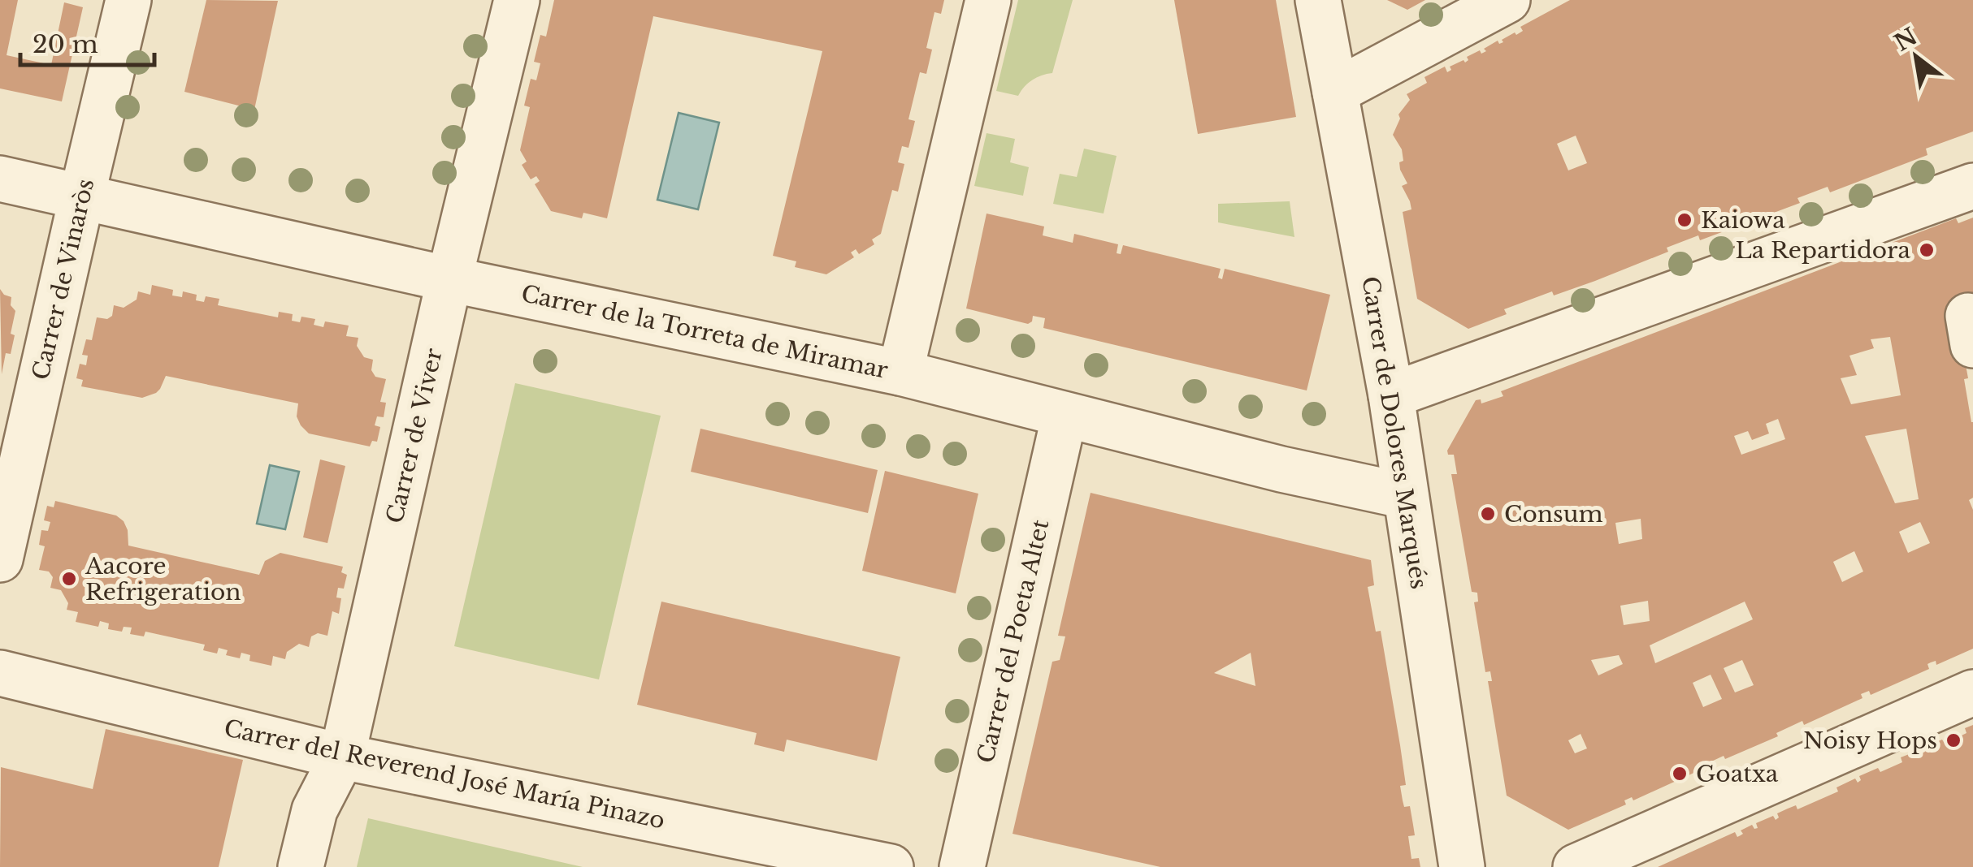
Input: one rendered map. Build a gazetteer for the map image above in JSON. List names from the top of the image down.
{
  "streets": {
    "street": [
      "Carrer de Vinaròs",
      "Carrer de la Torreta de Miramar",
      "Carrer de Dolores Marqués",
      "Carrer de Viver",
      "Carrer del Poeta Altet",
      "Carrer del Reverend José María Pinazo"
    ]
  },
  "crossings": [
    ["Carrer de Vinaròs", "Carrer de la Torreta de Miramar"],
    ["Carrer de la Torreta de Miramar", "Carrer de Dolores Marqués"],
    ["Carrer de la Torreta de Miramar", "Carrer de Viver"],
    ["Carrer de la Torreta de Miramar", "Carrer del Poeta Altet"],
    ["Carrer de Viver", "Carrer del Reverend José María Pinazo"]
  ],
  "places": [
    "Kaiowa",
    "La Repartidora",
    "Consum",
    "Aacore Refrigeration",
    "Noisy Hops",
    "Goatxa"
  ],
  "scale_bar": "20 m",
  "north": "top left"
}
